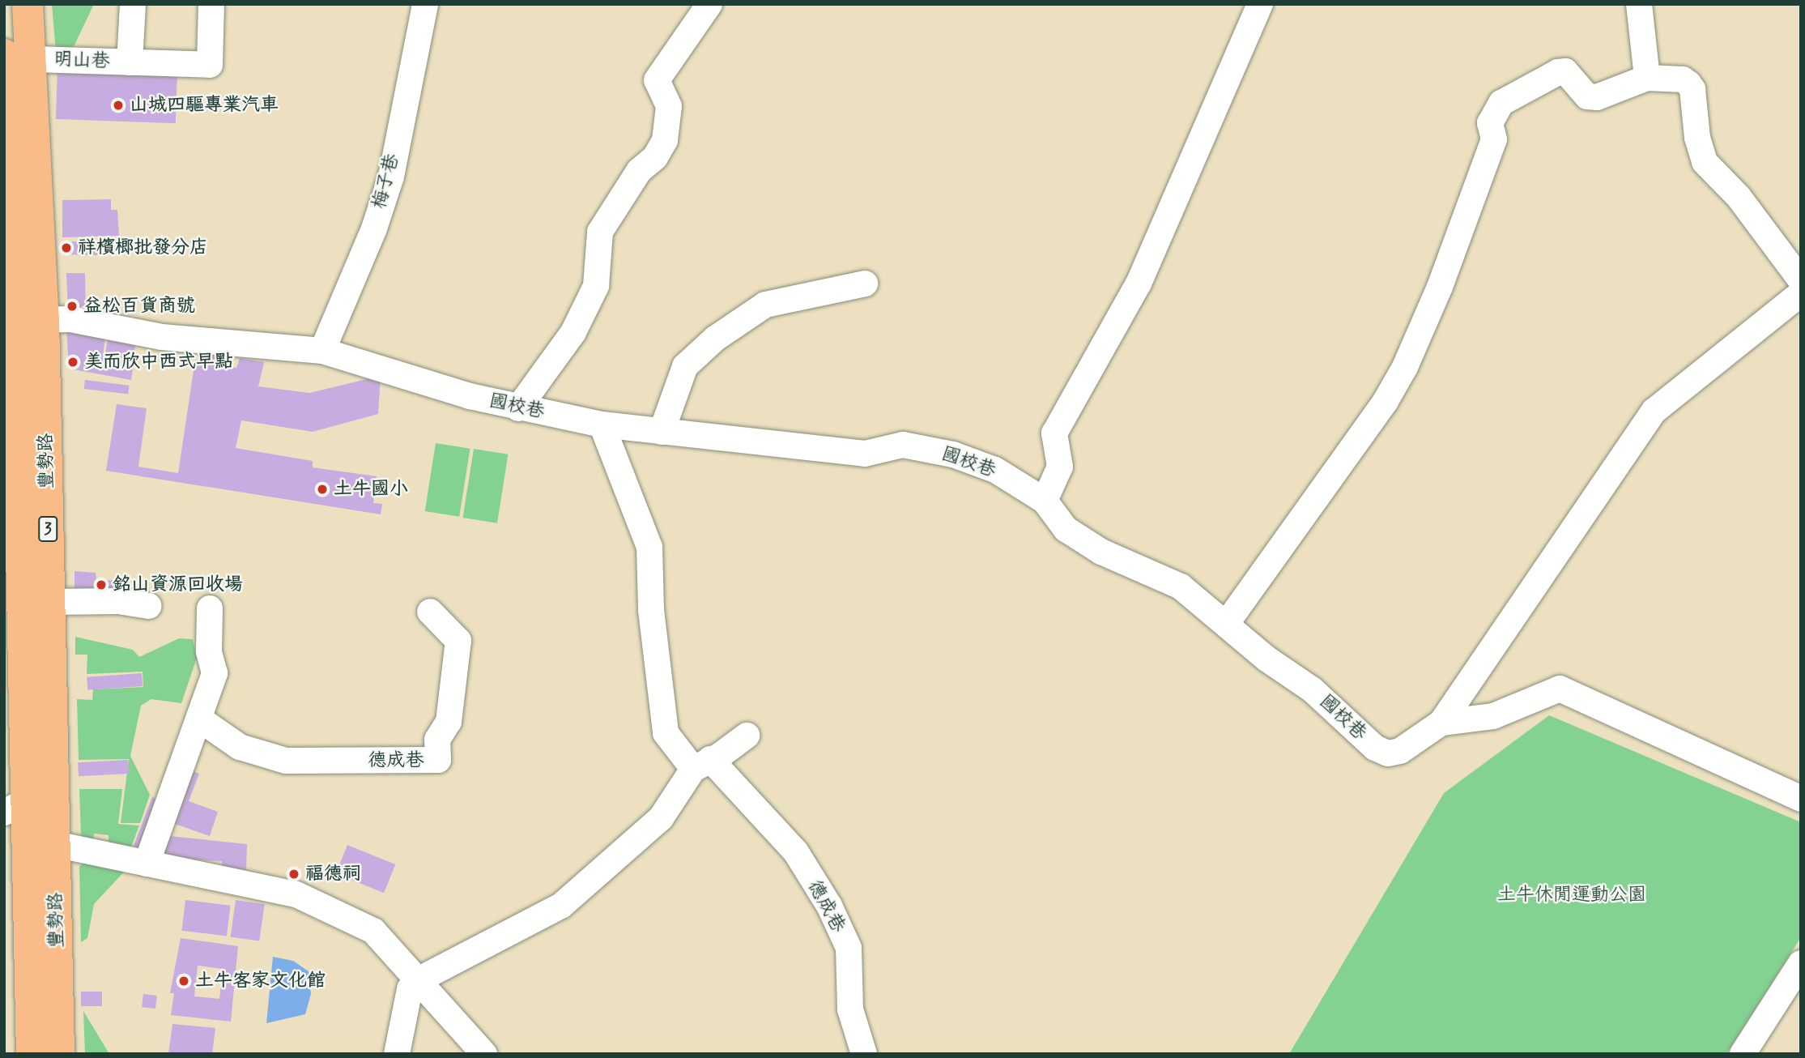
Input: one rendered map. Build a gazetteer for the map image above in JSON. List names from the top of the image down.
{
  "streets": {
    "main road": ["豐勢路", "3"],
    "street": [
      "明山巷",
      "梅子巷",
      "國校巷",
      "德成巷"
    ]
  },
  "crossings": [
    ["明山巷", "豐勢路"],
    ["梅子巷", "國校巷"],
    ["國校巷", "豐勢路"],
    ["國校巷", "德成巷"]
  ],
  "parks": ["土牛休閒運動公園"],
  "places": [
    "山城四驅專業汽車",
    "祥檳榔批發分店",
    "益松百貨商號",
    "美而欣中西式早點",
    "土牛國小",
    "銘山資源回收場",
    "福德祠",
    "土牛客家文化館"
  ]
}
